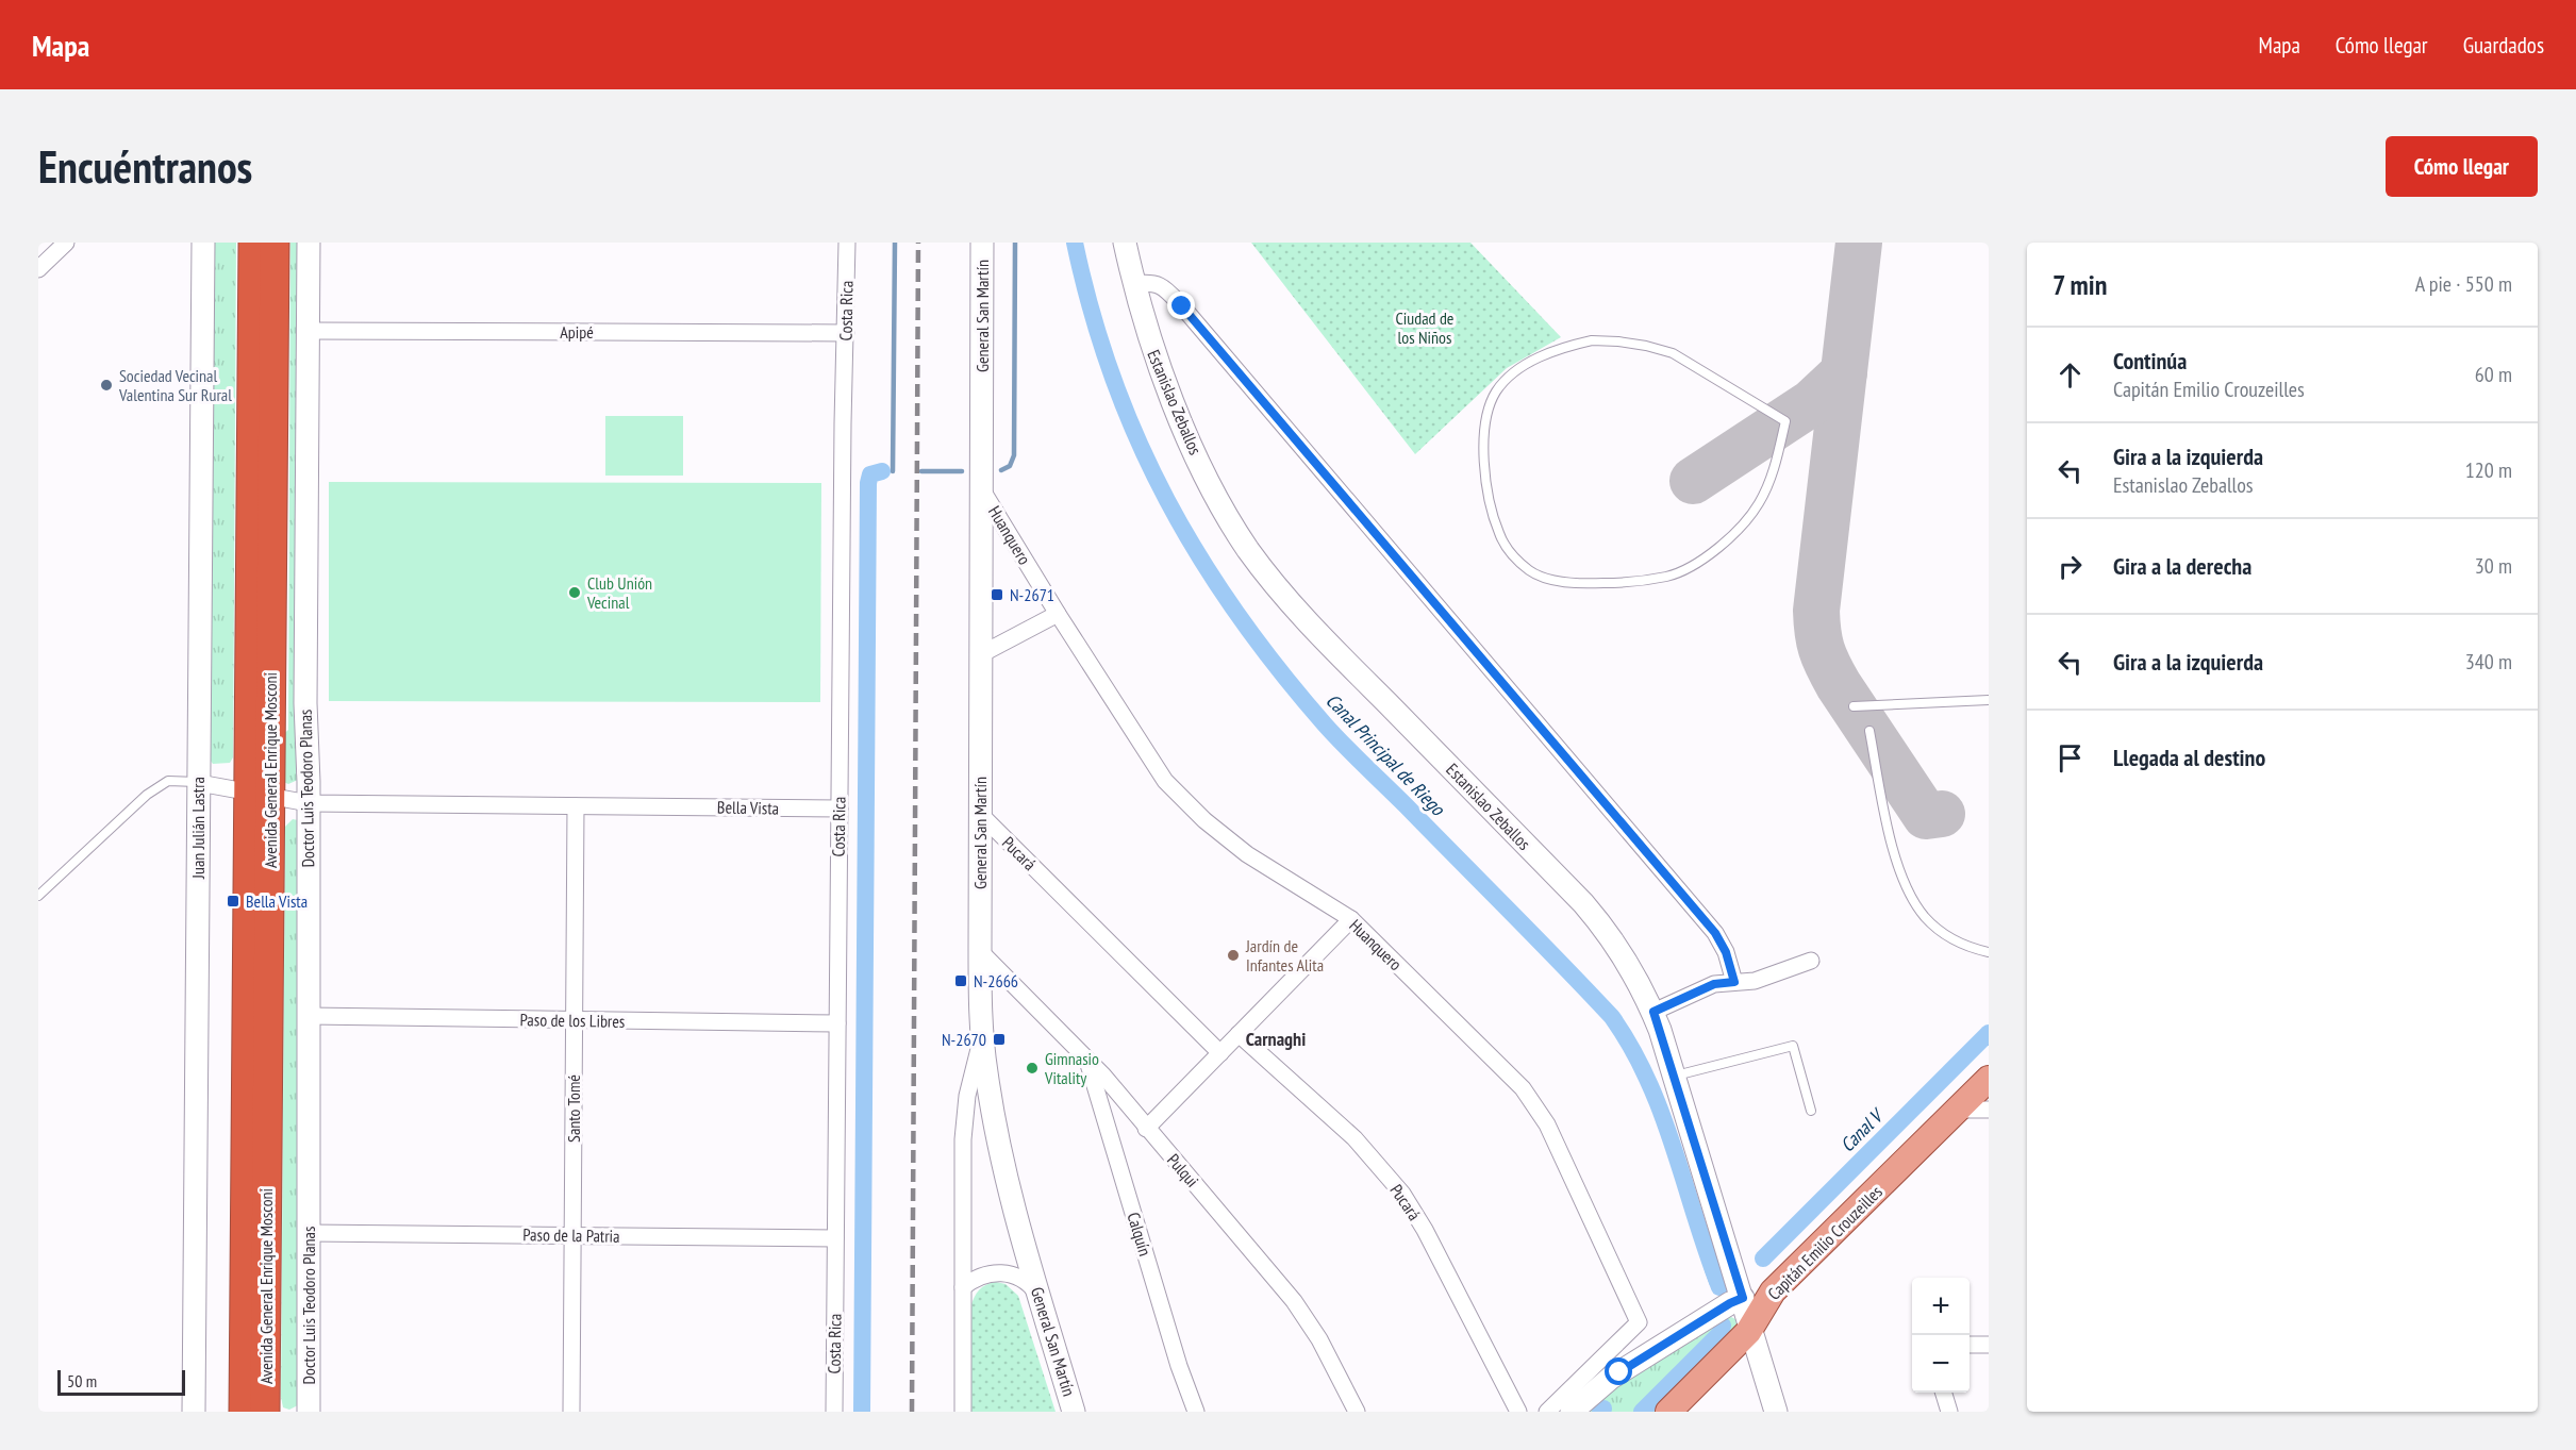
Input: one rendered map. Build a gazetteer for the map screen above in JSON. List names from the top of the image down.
{
  "streets": {
    "highway": ["Avenida General Enrique Mosconi"],
    "main road": ["Capitán Emilio Crouzeilles"],
    "street": [
      "Costa Rica",
      "General San Martín",
      "Apipé",
      "Estanislao Zeballos",
      "Huanquero",
      "Doctor Luis Teodoro Planas",
      "Bella Vista",
      "Juan Julián Lastra",
      "Pucará",
      "Paso de los Libres",
      "Santo Tomé",
      "Pulqui",
      "Calquín",
      "Paso de la Patria"
    ]
  },
  "crossings": [
    ["Costa Rica", "Apipé"],
    ["Costa Rica", "Bella Vista"],
    ["Costa Rica", "Paso de los Libres"],
    ["Costa Rica", "Paso de la Patria"],
    ["General San Martín", "Huanquero"],
    ["General San Martín", "Pucará"],
    ["General San Martín", "Pulqui"],
    ["Apipé", "Doctor Luis Teodoro Planas"],
    ["Estanislao Zeballos", "Capitán Emilio Crouzeilles"],
    ["Avenida General Enrique Mosconi", "Bella Vista"],
    ["Doctor Luis Teodoro Planas", "Bella Vista"],
    ["Doctor Luis Teodoro Planas", "Paso de los Libres"],
    ["Doctor Luis Teodoro Planas", "Paso de la Patria"],
    ["Bella Vista", "Juan Julián Lastra"],
    ["Bella Vista", "Santo Tomé"],
    ["Paso de los Libres", "Santo Tomé"],
    ["Santo Tomé", "Paso de la Patria"],
    ["Pulqui", "Calquín"]
  ],
  "districts": ["Carnaghi"],
  "water": ["Canal Principal de Riego", "Canal V"],
  "parks": ["Ciudad de los Niños"],
  "places": {
    "other": [
      "Sociedad Vecinal Valentina Sur Rural",
      "Club Unión Vecinal",
      "Jardín de Infantes Alita",
      "Gimnasio Vitality"
    ],
    "transit": [
      "N-2671",
      "Bella Vista",
      "N-2666",
      "N-2670"
    ]
  },
  "scale_bar": "50 m",
  "page": {
    "header": "Mapa",
    "nav": ["Mapa", "Cómo llegar", "Guardados"],
    "buttons": "Cómo llegar",
    "title": "Encuéntranos",
    "heading": ["7 min", "A pie · 550 m"],
    "list": [
      ["Continúa", "Capitán Emilio Crouzeilles", "60 m"],
      ["Gira a la izquierda", "Estanislao Zeballos", "120 m"],
      ["Gira a la derecha", "30 m"],
      ["Gira a la izquierda", "340 m"],
      "Llegada al destino"
    ],
    "map_buttons": ["+", "−"],
    "scale": "50 m"
  }
}
